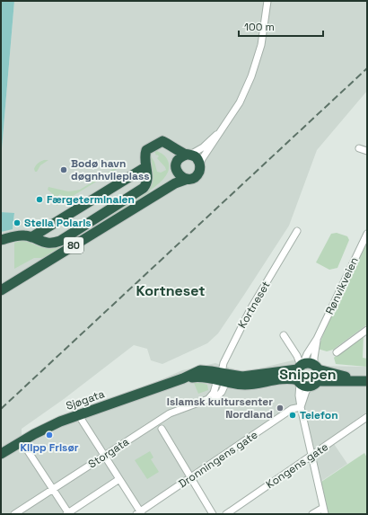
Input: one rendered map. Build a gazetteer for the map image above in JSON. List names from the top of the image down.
{
  "streets": {
    "highway": ["80", "Sjøgata"],
    "street": [
      "Rønvikveien",
      "Kortneset",
      "Storgata",
      "Dronningens gate",
      "Kongens gate"
    ]
  },
  "crossings": [
    ["Rønvikveien", "Sjøgata"],
    ["Kortneset", "Sjøgata"],
    ["Kortneset", "Storgata"]
  ],
  "districts": ["Kortneset", "Snippen"],
  "places": [
    "Bodø havn døgnhvileplass",
    "Færgeterminalen",
    "Stella Polaris",
    "Islamsk kultursenter Nordland",
    "Telefon",
    "Klipp Frisør"
  ],
  "scale_bar": "100 m"
}
